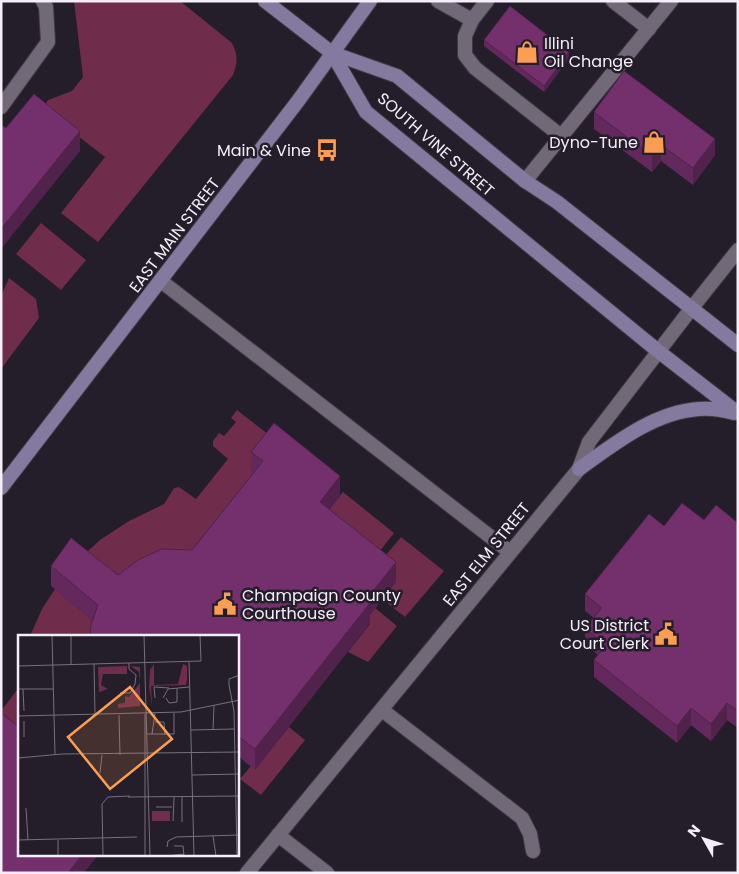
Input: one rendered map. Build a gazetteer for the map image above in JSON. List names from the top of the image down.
{
  "streets": {
    "main road": ["SOUTH VINE STREET", "EAST MAIN STREET"],
    "street": ["EAST ELM STREET"]
  },
  "crossings": [
    ["SOUTH VINE STREET", "EAST MAIN STREET"],
    ["SOUTH VINE STREET", "EAST ELM STREET"]
  ],
  "places": {
    "shop": ["Illini Oil Change", "Dyno-Tune"],
    "bus stop": ["Main & Vine"],
    "public building": ["Champaign County Courthouse", "US District Court Clerk"]
  },
  "north": "top left"
}
